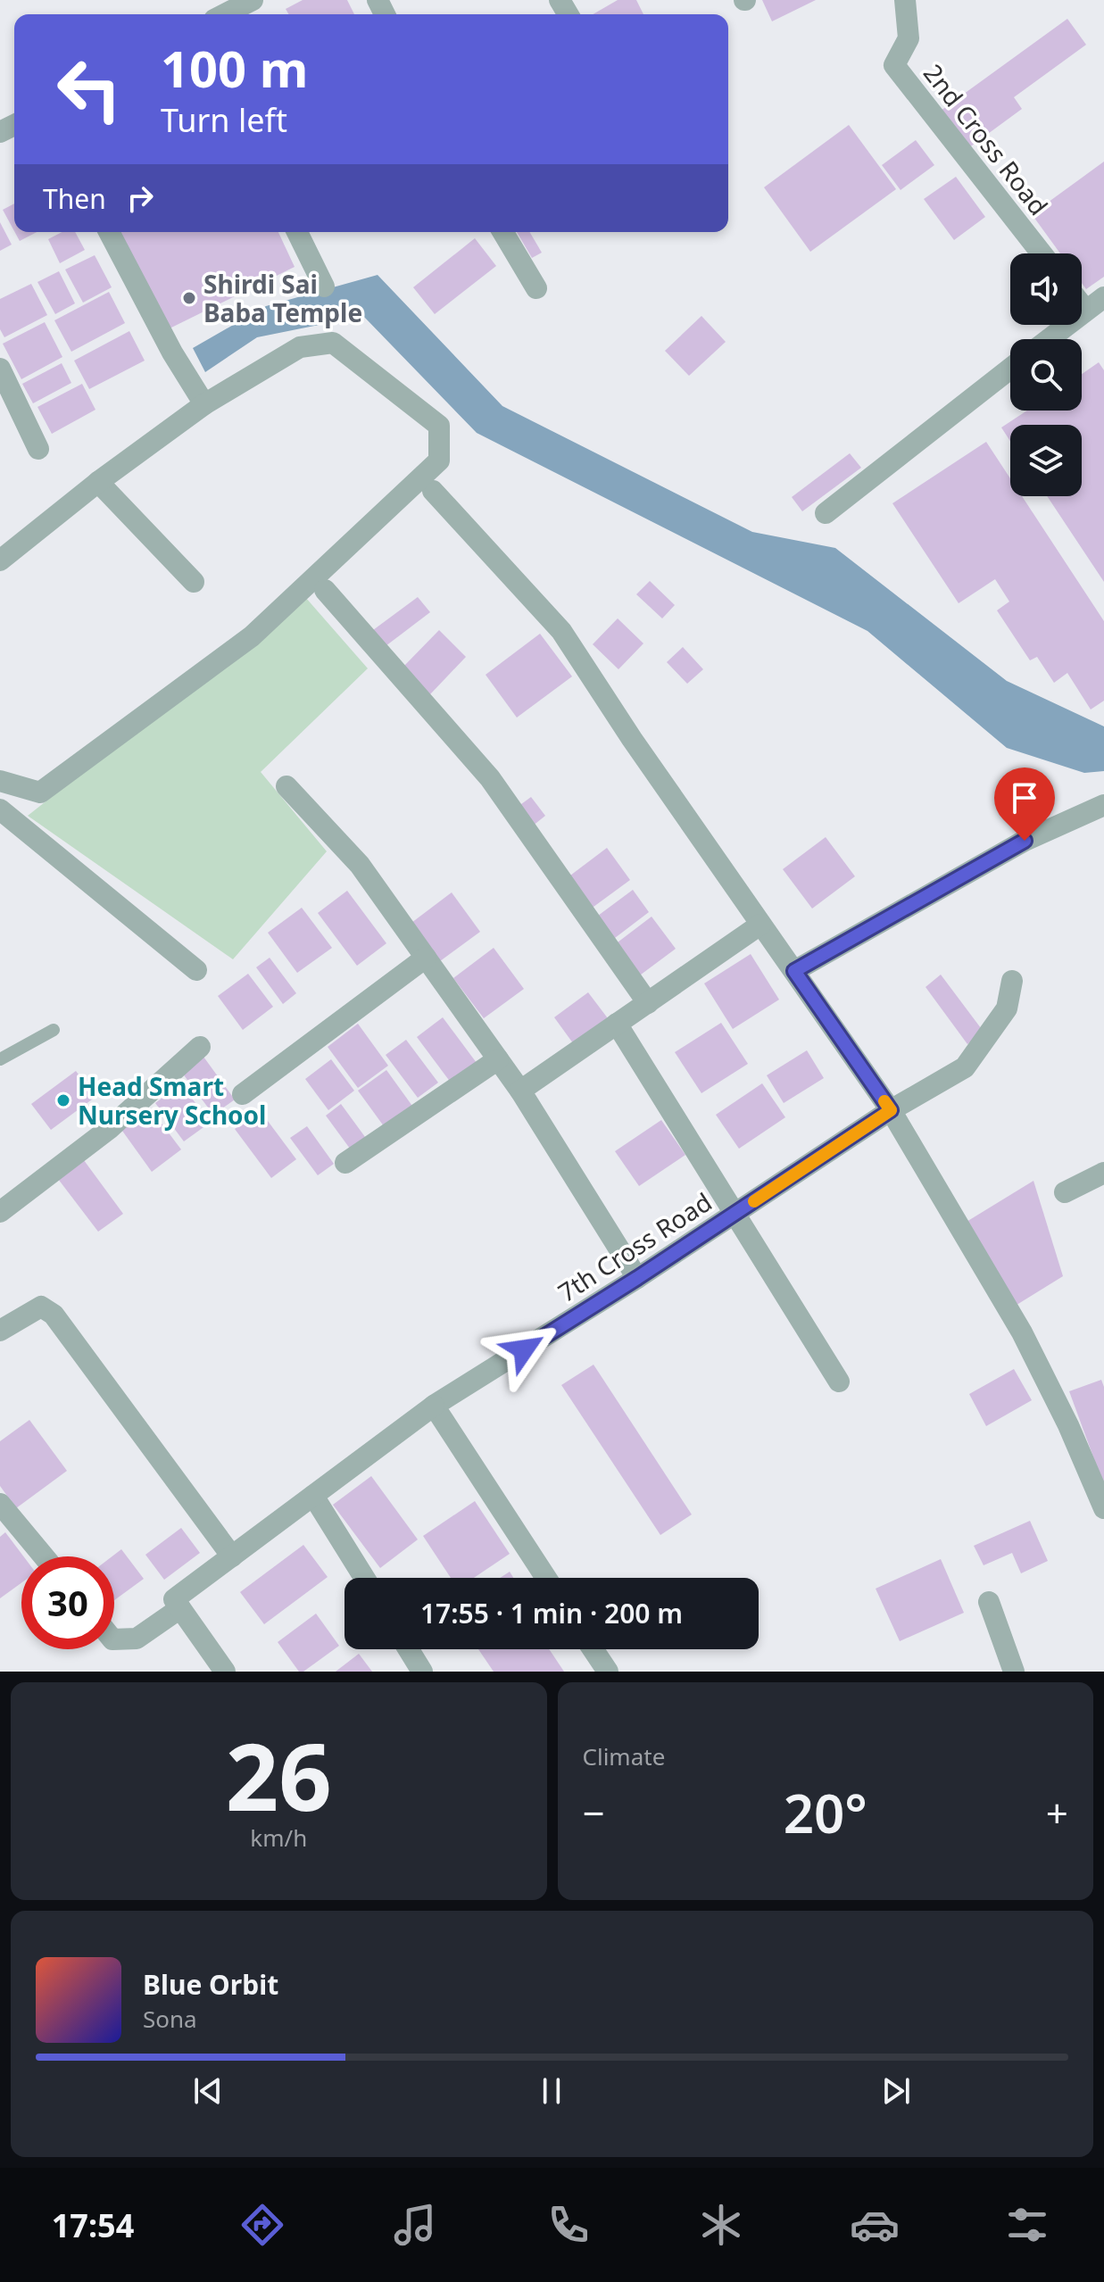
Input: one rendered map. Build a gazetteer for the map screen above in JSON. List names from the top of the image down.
{
  "streets": {
    "street": ["2nd Cross Road", "7th Cross Road"]
  },
  "places": ["Shirdi Sai Baba Temple", "Head Smart Nursery School"],
  "page": {
    "turn": ["100 m", "Turn left"],
    "then": "Then",
    "limit": "30",
    "trip": "17:55 · 1 min · 200 m",
    "tile": [
      ["26", "km/h"],
      "Climate"
    ],
    "heat": ["−", "20°", "+"],
    "song": ["Blue Orbit", "Sona"],
    "tabs": "17:54"
  }
}
